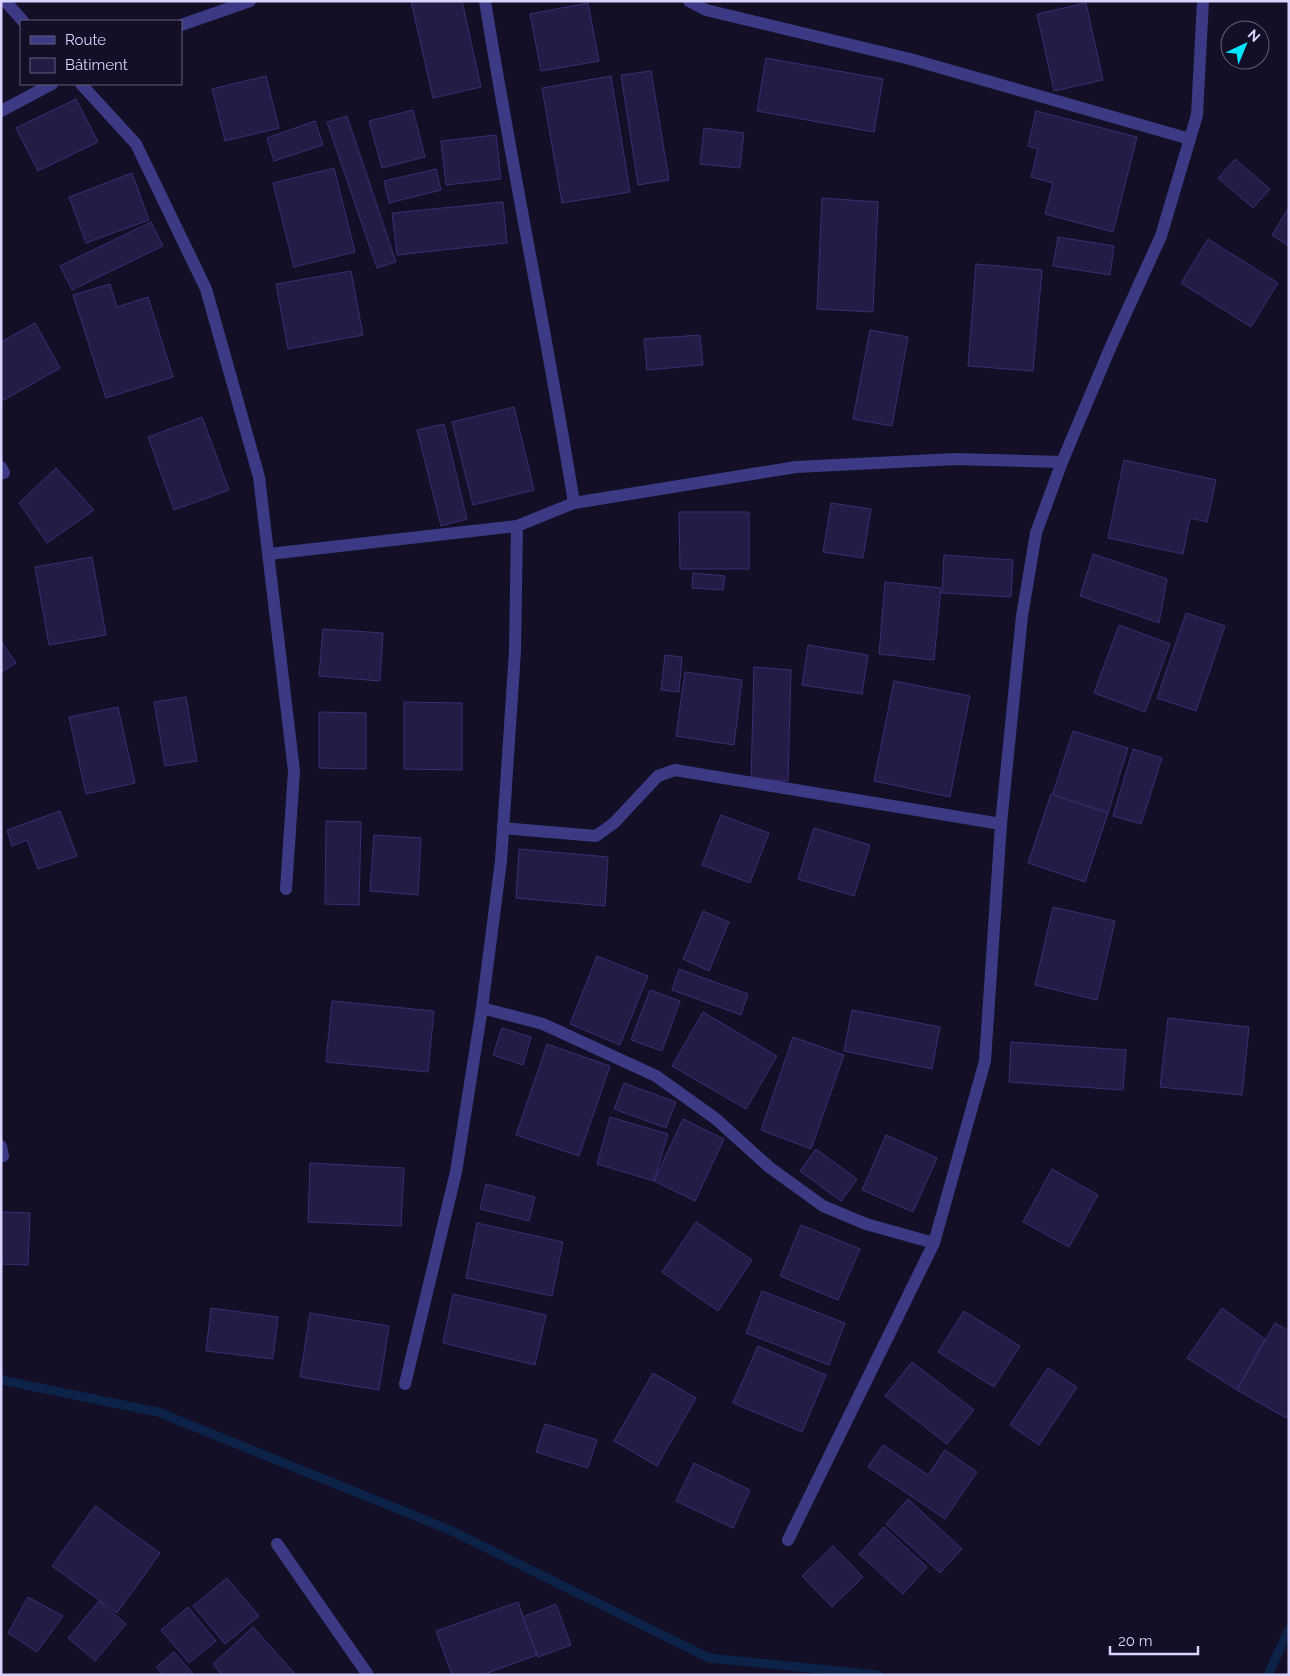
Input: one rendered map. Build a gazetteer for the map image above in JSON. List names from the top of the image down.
{
  "legend": ["Route", "Bâtiment"],
  "scale_bar": "20 m",
  "north": "top right"
}
